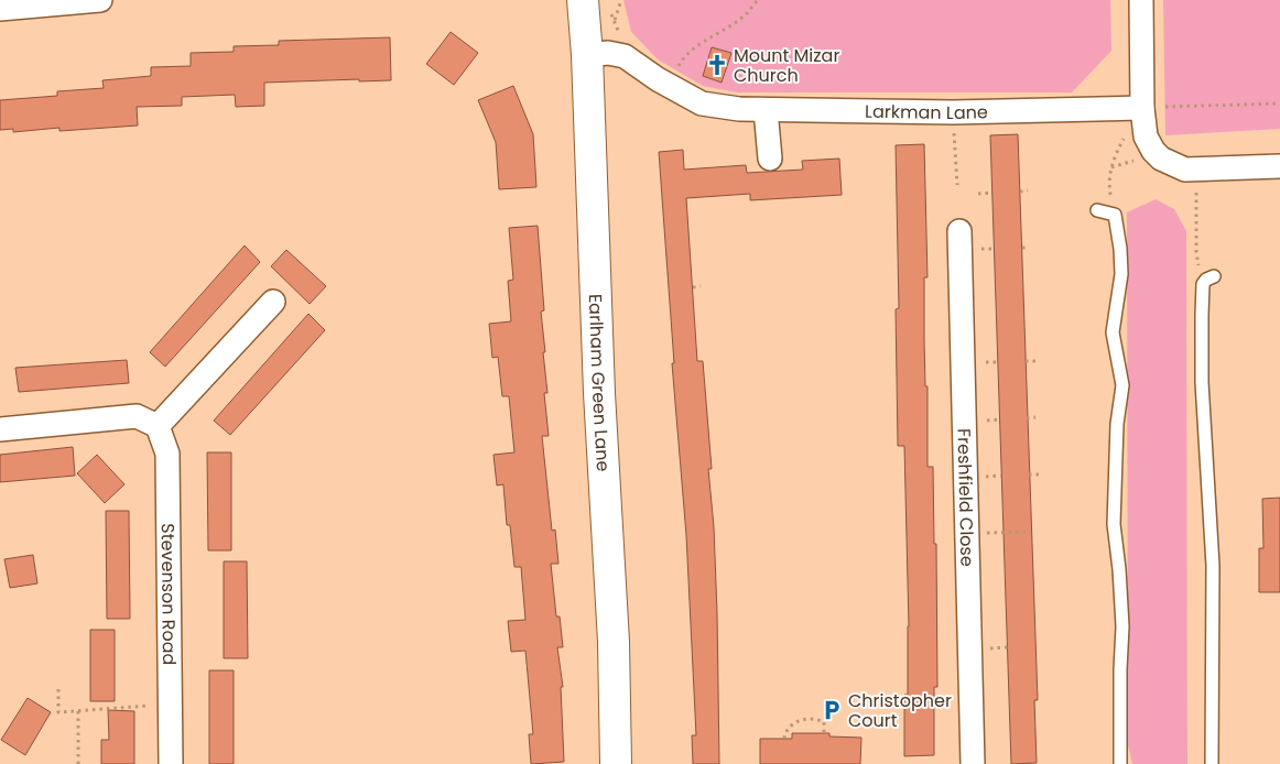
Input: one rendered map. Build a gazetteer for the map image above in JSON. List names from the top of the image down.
{
  "streets": {
    "street": [
      "Larkman Lane",
      "Earlham Green Lane",
      "Freshfield Close",
      "Stevenson Road"
    ]
  },
  "crossings": [
    ["Larkman Lane", "Earlham Green Lane"]
  ],
  "places": {
    "church": ["Mount Mizar Church"],
    "parking": ["Christopher Court"]
  }
}
